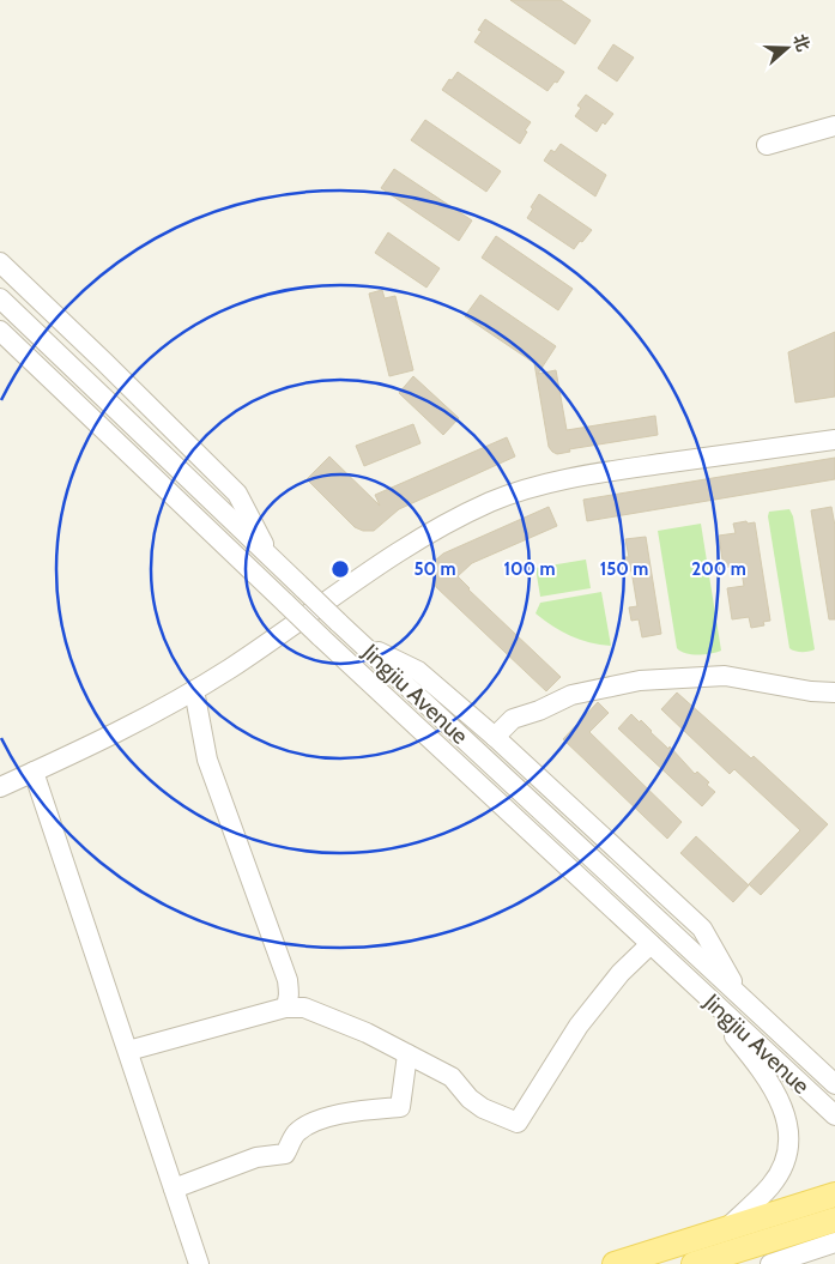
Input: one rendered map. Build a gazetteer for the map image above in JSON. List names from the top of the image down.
{
  "streets": {
    "street": ["Jingjiu Avenue"]
  },
  "north": "right",
  "rings": [
    "50 m",
    "100 m",
    "150 m",
    "200 m"
  ]
}
